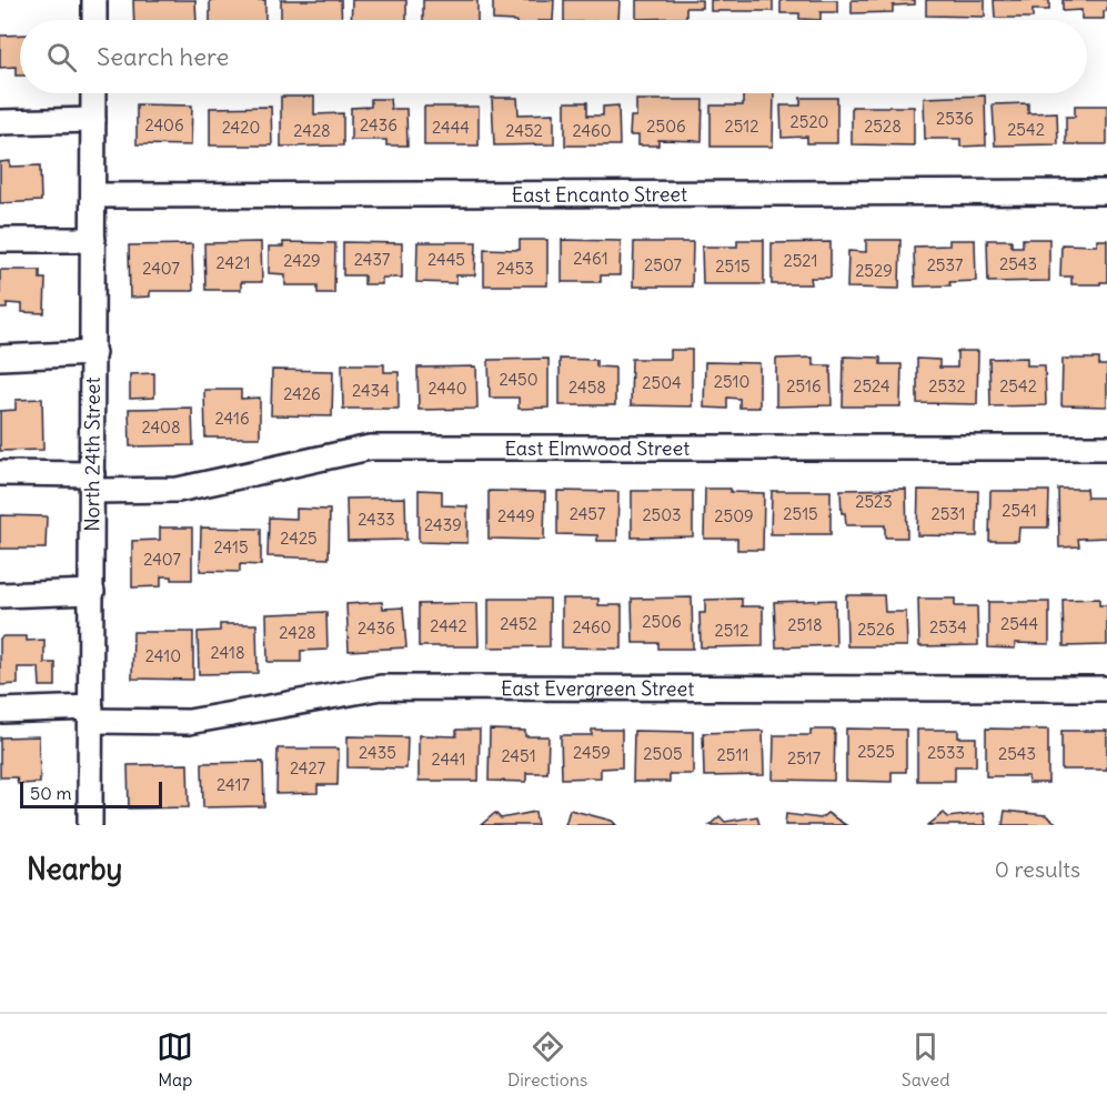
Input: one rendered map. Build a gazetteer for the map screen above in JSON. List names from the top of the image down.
{
  "streets": {
    "street": [
      "East Encanto Street",
      "East Elmwood Street",
      "North 24th Street",
      "East Evergreen Street"
    ]
  },
  "crossings": [
    ["East Encanto Street", "North 24th Street"],
    ["East Elmwood Street", "North 24th Street"],
    ["North 24th Street", "East Evergreen Street"]
  ],
  "house_numbers": [
    "2536",
    "2520",
    "2406",
    "2436",
    "2506",
    "2512",
    "2528",
    "2420",
    "2444",
    "2542",
    "2428",
    "2452",
    "2460",
    "2461",
    "2437",
    "2445",
    "2429",
    "2521",
    "2421",
    "2543",
    "2507",
    "2537",
    "2515",
    "2407",
    "2453",
    "2529",
    "2450",
    "2510",
    "2504",
    "2516",
    "2524",
    "2532",
    "2542",
    "2458",
    "2440",
    "2434",
    "2426",
    "2416",
    "2408",
    "2523",
    "2541",
    "2457",
    "2515",
    "2531",
    "2503",
    "2449",
    "2509",
    "2433",
    "2439",
    "2425",
    "2415",
    "2407",
    "2506",
    "2452",
    "2544",
    "2518",
    "2442",
    "2460",
    "2534",
    "2436",
    "2526",
    "2512",
    "2428",
    "2418",
    "2410",
    "2525",
    "2435",
    "2459",
    "2533",
    "2505",
    "2543",
    "2511",
    "2451",
    "2517",
    "2441",
    "2427",
    "2417"
  ],
  "scale_bar": "50 m",
  "page": {
    "search": "Search here",
    "scale": "50 m",
    "heading": ["Nearby", "0 results"],
    "nav": ["Map", "Directions", "Saved"]
  }
}
